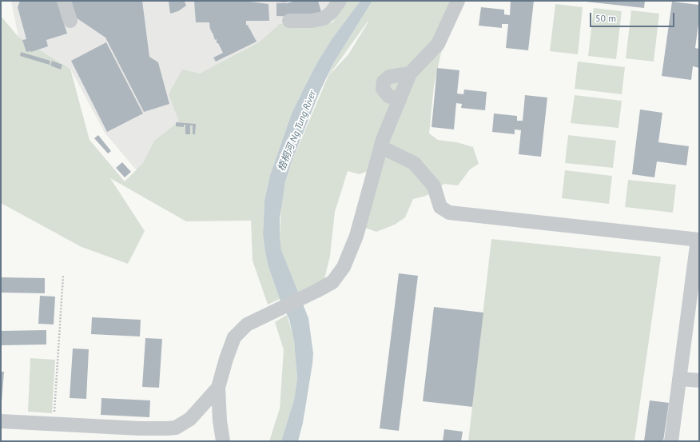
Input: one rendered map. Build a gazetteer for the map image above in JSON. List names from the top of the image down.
{
  "water": ["梧桐河 Ng Tung River"],
  "scale_bar": "50 m"
}
